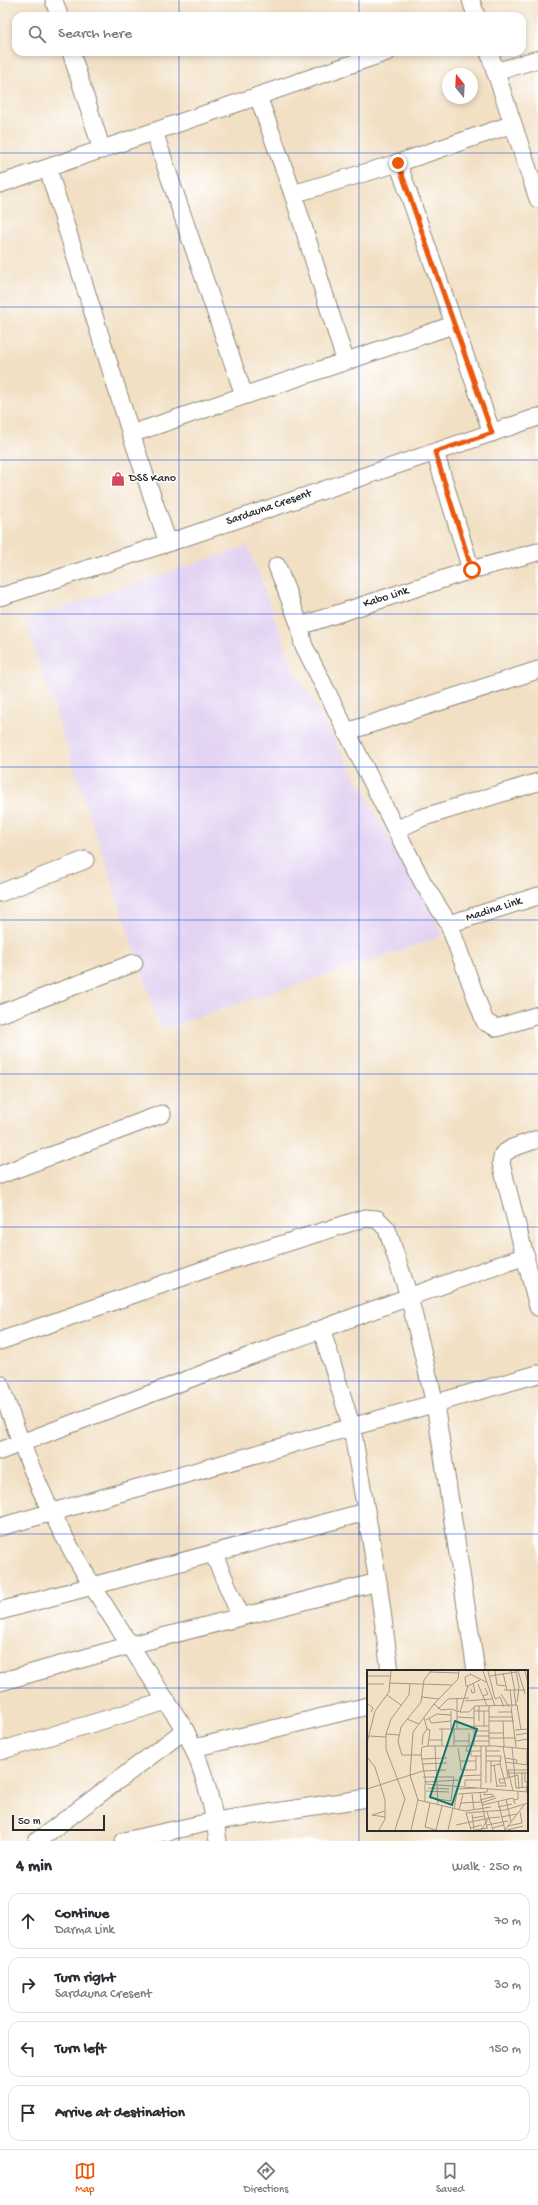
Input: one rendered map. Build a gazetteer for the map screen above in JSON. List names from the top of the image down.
{
  "streets": {
    "street": ["Sardauna Cresent", "Kabo Link", "Madina Link"]
  },
  "places": {
    "shop": ["DSS Kano"]
  },
  "scale_bar": "50 m",
  "north": "top",
  "page": {
    "search": "Search here",
    "scale": "50 m",
    "heading": ["4 min", "Walk · 250 m"],
    "list": [
      ["Continue", "Darma Link", "70 m"],
      ["Turn right", "Sardauna Cresent", "30 m"],
      ["Turn left", "150 m"],
      "Arrive at destination"
    ],
    "nav": ["Map", "Directions", "Saved"]
  }
}
